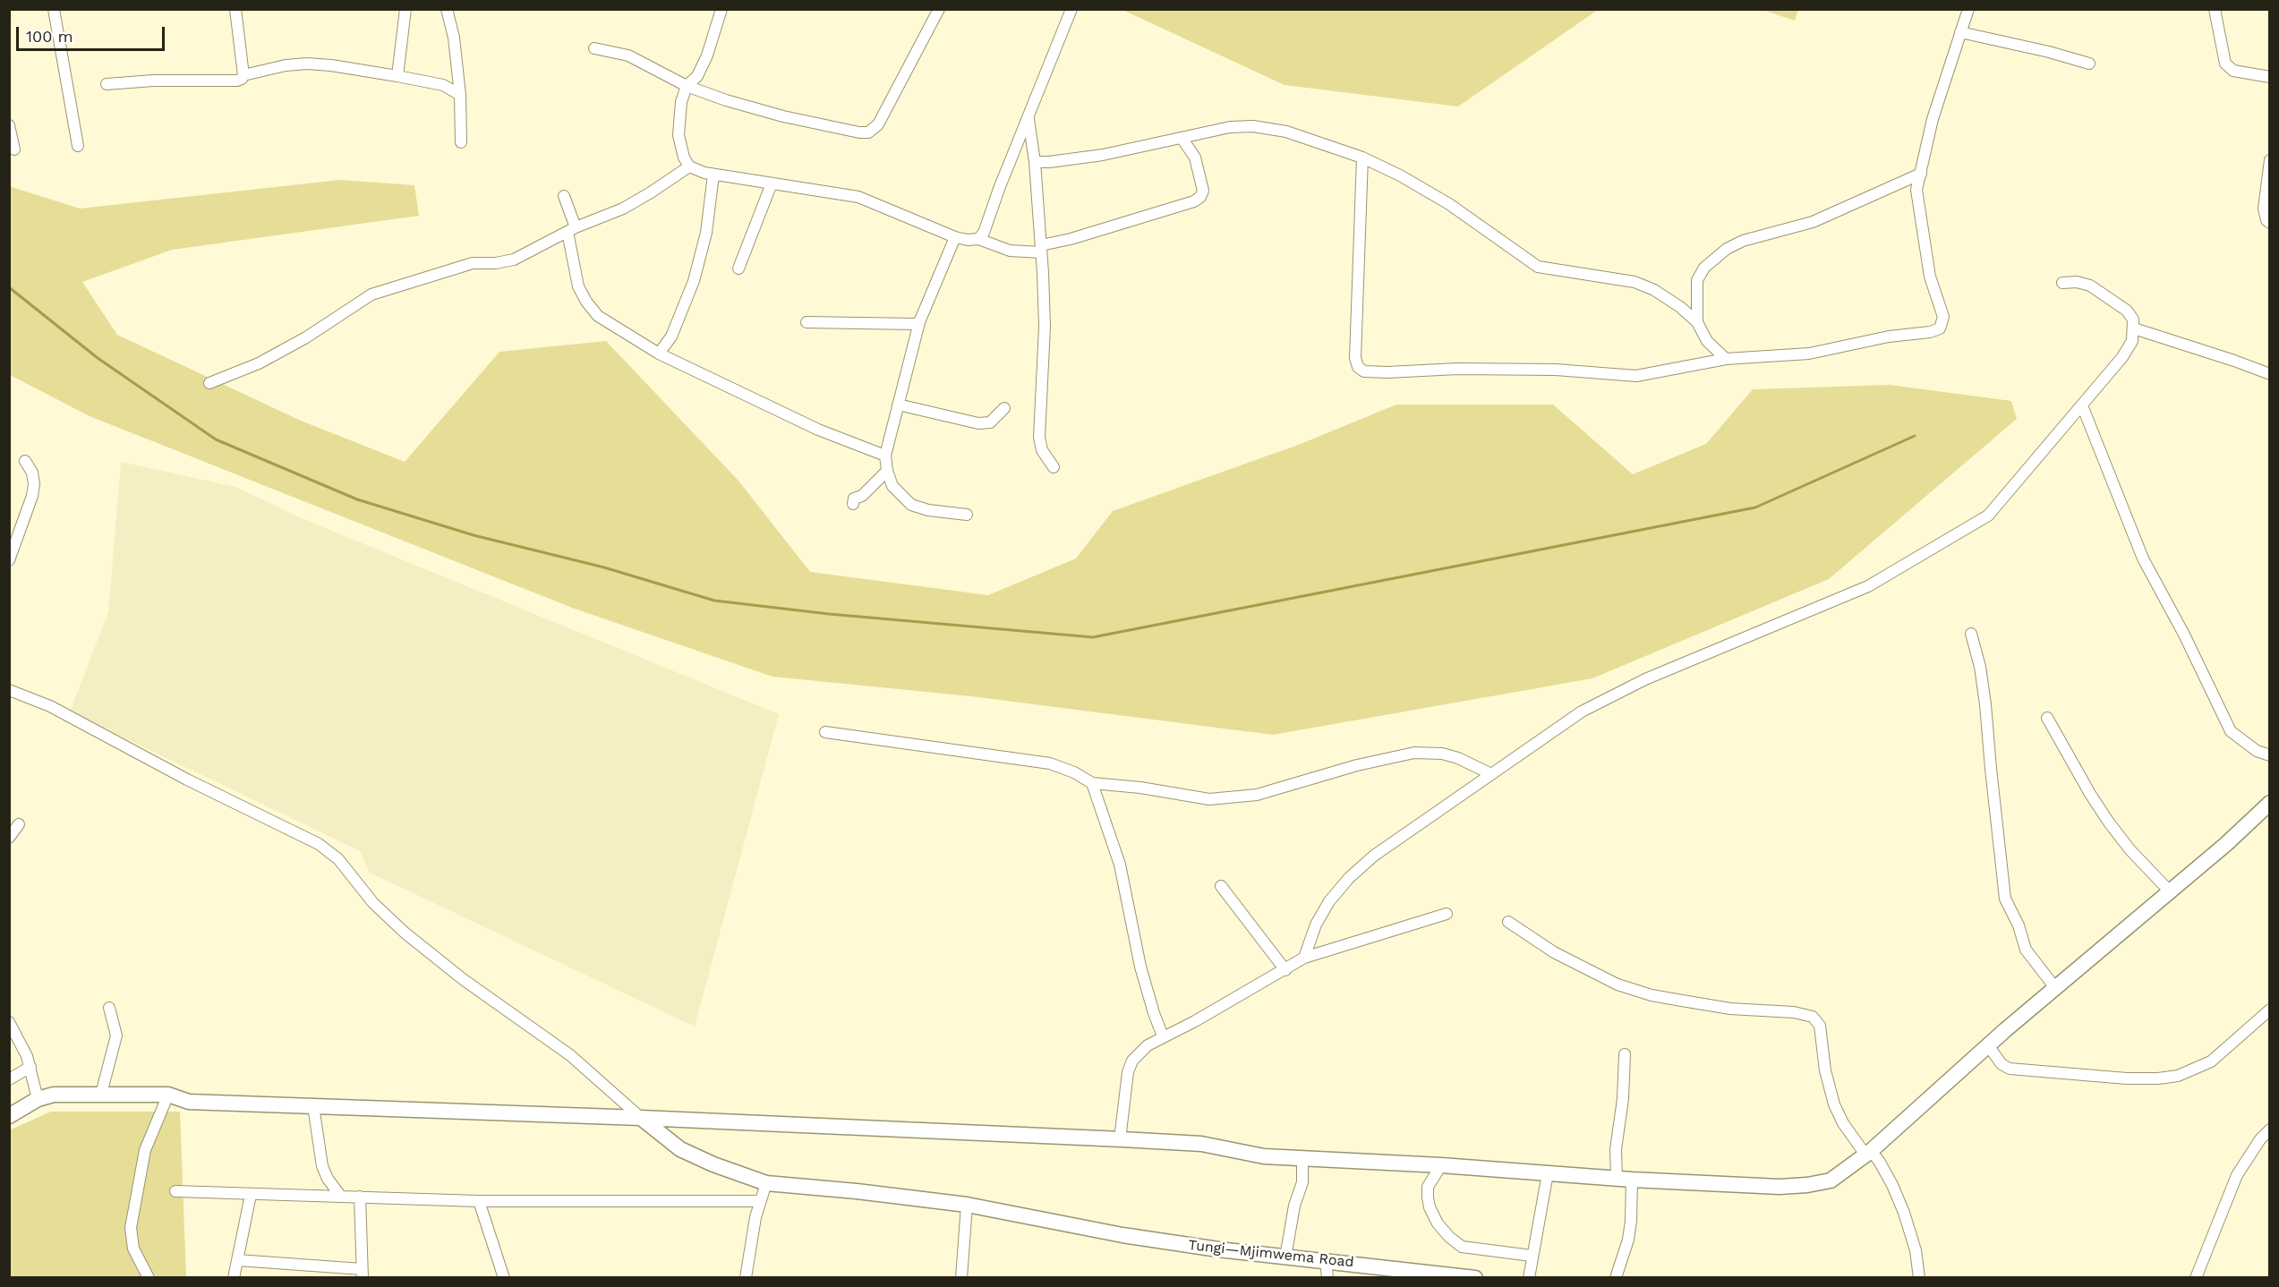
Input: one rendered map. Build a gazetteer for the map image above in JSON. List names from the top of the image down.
{
  "streets": {
    "street": ["Tungi—Mjimwema Road"]
  },
  "scale_bar": "100 m"
}
